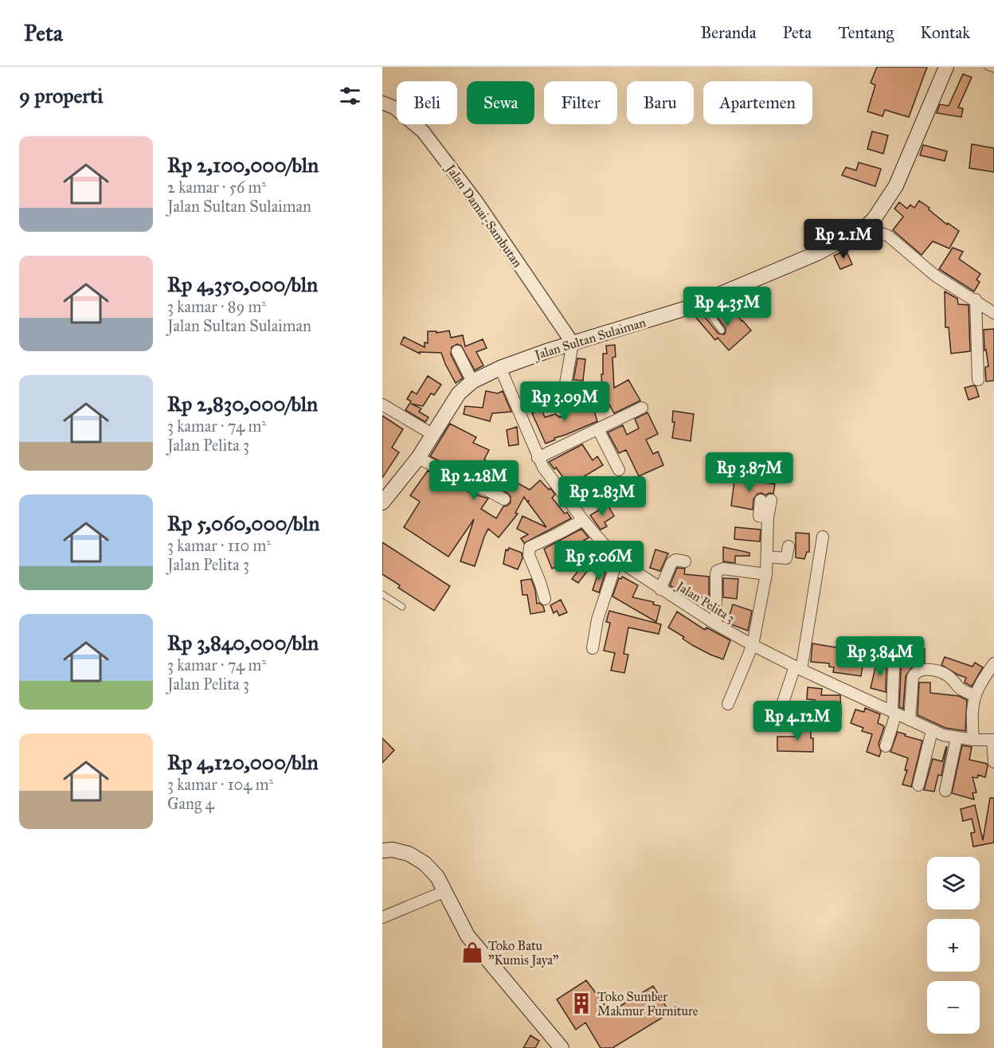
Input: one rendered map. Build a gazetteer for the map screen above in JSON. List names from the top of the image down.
{
  "streets": {
    "main road": ["Jalan Sultan Sulaiman"],
    "street": ["Jalan Damai-Sambutan", "Jalan Pelita 3"]
  },
  "crossings": [
    ["Jalan Damai-Sambutan", "Jalan Sultan Sulaiman"],
    ["Jalan Sultan Sulaiman", "Jalan Pelita 3"]
  ],
  "places": {
    "shop": ["Toko Batu \"Kumis Jaya\""],
    "building": ["Toko Sumber Makmur Furniture"]
  },
  "page": {
    "header": "Peta",
    "nav": [
      "Beranda",
      "Peta",
      "Tentang",
      "Kontak"
    ],
    "heading": "9 properti",
    "chip": [
      "Beli",
      "Sewa",
      "Filter",
      "Baru",
      "Apartemen"
    ],
    "list": [
      {
        "name": "Rp 2,100,000/bln",
        "note": "2 kamar · 56 m² · Jalan Sultan Sulaiman"
      },
      {
        "name": "Rp 4,350,000/bln",
        "note": "3 kamar · 89 m² · Jalan Sultan Sulaiman"
      },
      {
        "name": "Rp 2,830,000/bln",
        "note": "3 kamar · 74 m² · Jalan Pelita 3"
      },
      {
        "name": "Rp 5,060,000/bln",
        "note": "3 kamar · 110 m² · Jalan Pelita 3"
      },
      {
        "name": "Rp 3,840,000/bln",
        "note": "3 kamar · 74 m² · Jalan Pelita 3"
      },
      {
        "name": "Rp 4,120,000/bln",
        "note": "3 kamar · 104 m² · Gang 4"
      }
    ],
    "price": [
      "Rp 2.1M",
      "Rp 4.35M",
      "Rp 3.09M",
      "Rp 3.87M",
      "Rp 2.28M",
      "Rp 2.83M",
      "Rp 5.06M",
      "Rp 3.84M",
      "Rp 4.12M"
    ],
    "map_buttons": ["+", "−"]
  }
}
